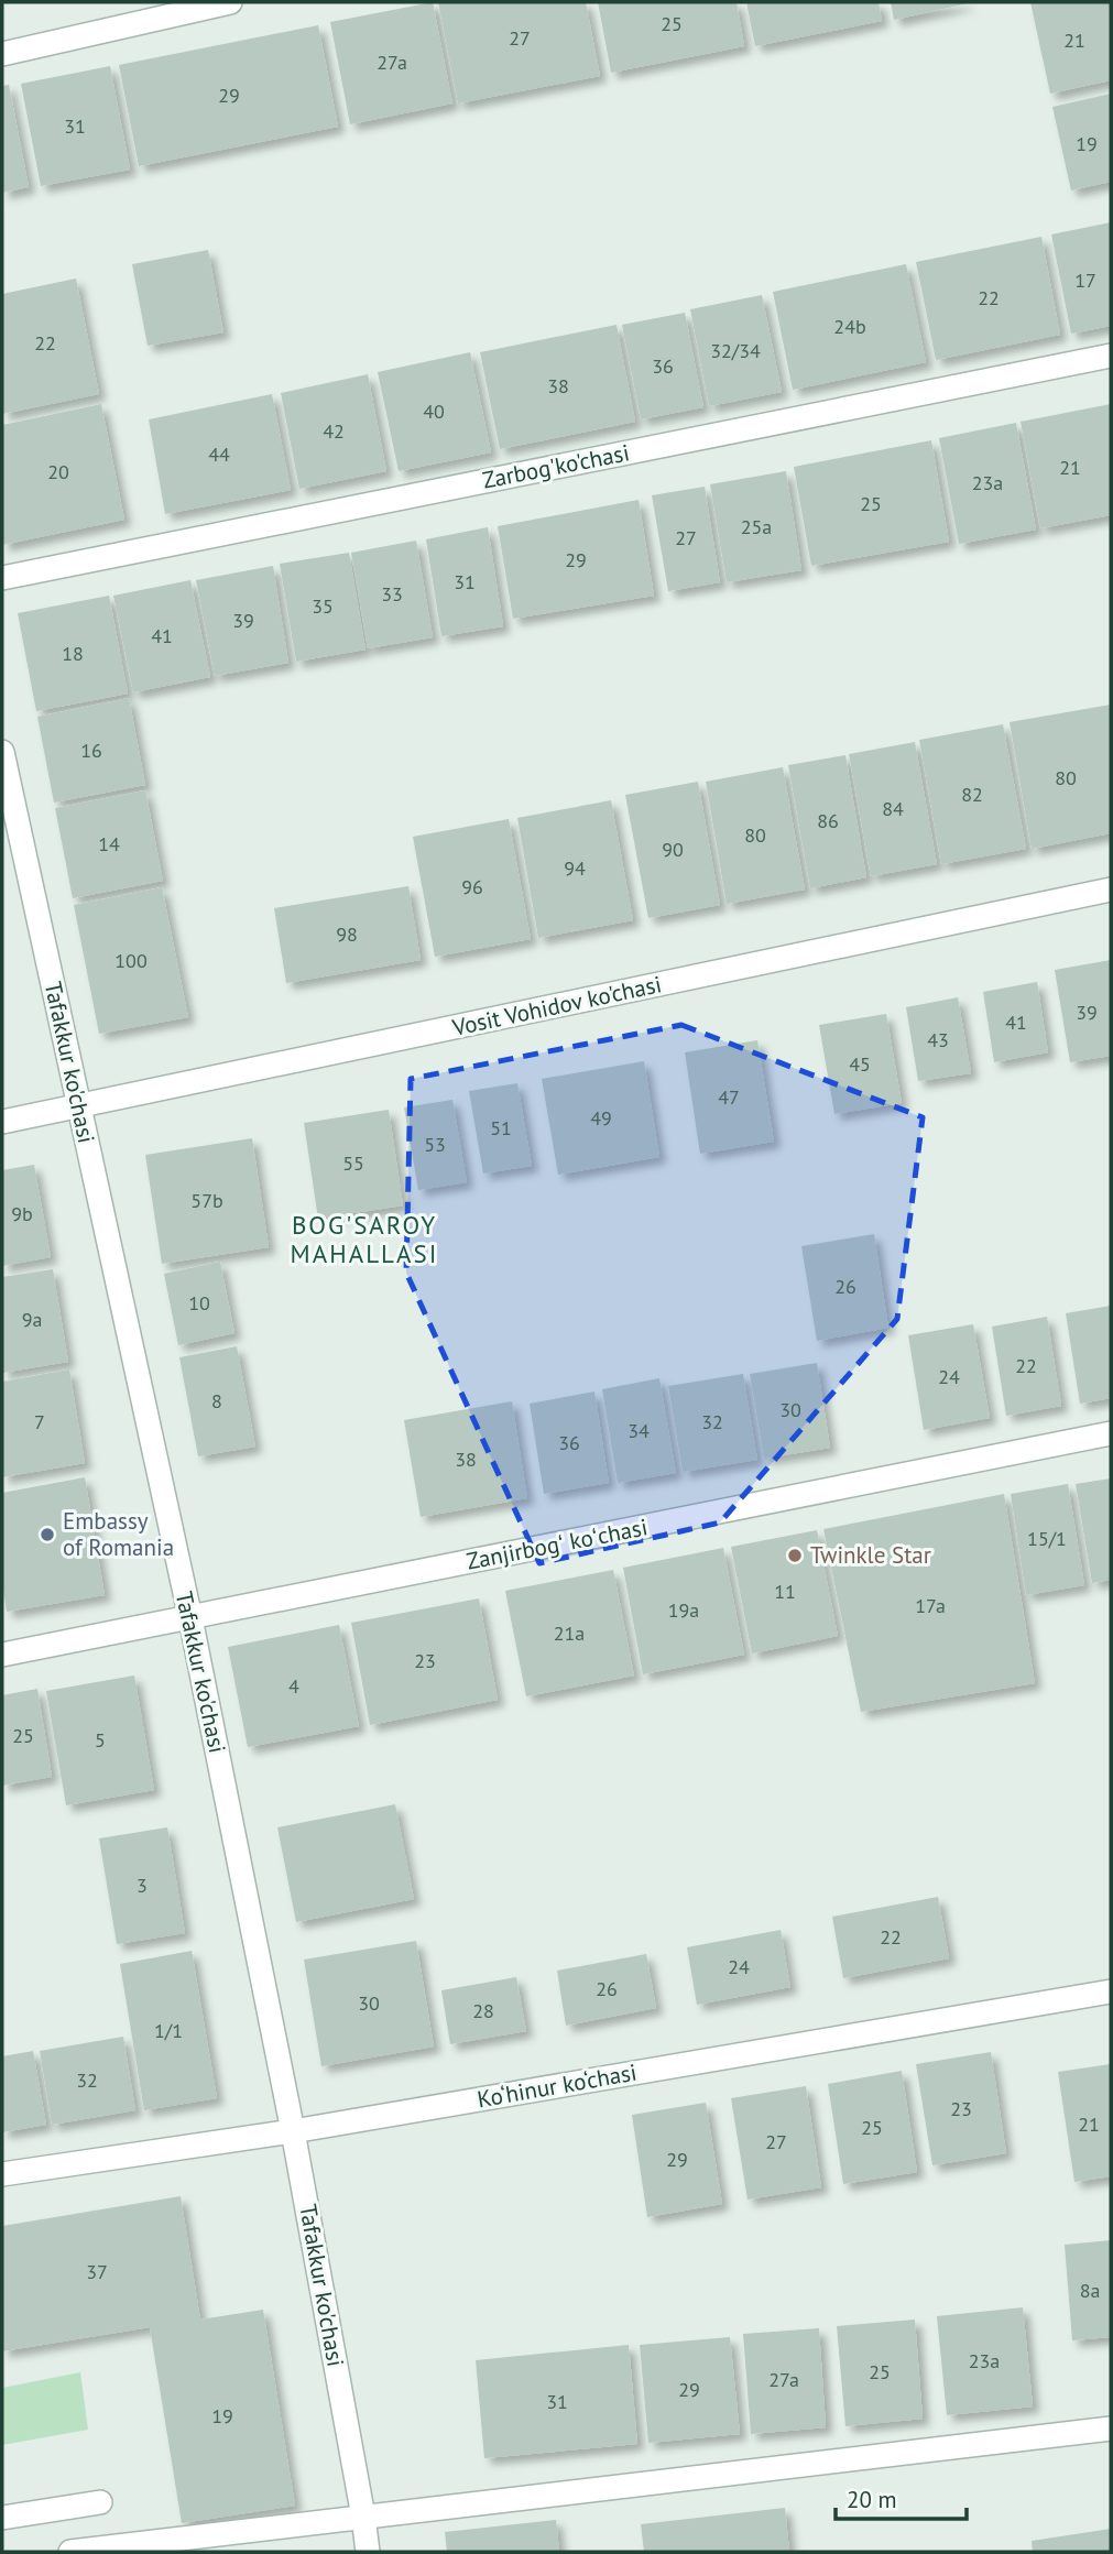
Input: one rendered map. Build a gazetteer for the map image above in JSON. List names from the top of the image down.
{
  "streets": {
    "street": [
      "Zarbog'ko'chasi",
      "Vosit Vohidov ko'chasi",
      "Tafakkur ko'chasi",
      "Zanjirbogʻ koʻchasi",
      "Ko‘hinur ko‘chasi"
    ]
  },
  "crossings": [
    ["Vosit Vohidov ko'chasi", "Tafakkur ko'chasi"],
    ["Tafakkur ko'chasi", "Zanjirbogʻ koʻchasi"],
    ["Tafakkur ko'chasi", "Ko‘hinur ko‘chasi"]
  ],
  "districts": ["BOG'SAROY MAHALLASI"],
  "places": ["Embassy of Romania", "Twinkle Star"],
  "house_numbers": [
    "25",
    "27",
    "21",
    "27a",
    "29",
    "31",
    "19",
    "17",
    "22",
    "24b",
    "22",
    "32/34",
    "36",
    "38",
    "40",
    "42",
    "44",
    "21",
    "20",
    "23a",
    "25",
    "25a",
    "27",
    "29",
    "31",
    "33",
    "35",
    "39",
    "41",
    "18",
    "16",
    "80",
    "82",
    "84",
    "86",
    "80",
    "14",
    "90",
    "94",
    "96",
    "98",
    "100",
    "39",
    "41",
    "43",
    "45",
    "47",
    "49",
    "51",
    "53",
    "55",
    "57b",
    "9b",
    "26",
    "10",
    "9a",
    "22",
    "24",
    "8",
    "30",
    "7",
    "32",
    "34",
    "36",
    "38",
    "15/1",
    "11",
    "17a",
    "19a",
    "21a",
    "23",
    "4",
    "25",
    "5",
    "3",
    "22",
    "24",
    "26",
    "30",
    "28",
    "1/1",
    "32",
    "23",
    "21",
    "25",
    "27",
    "29",
    "37",
    "8a",
    "23a",
    "25",
    "27a",
    "29",
    "31",
    "19"
  ],
  "scale_bar": "20 m"
}
